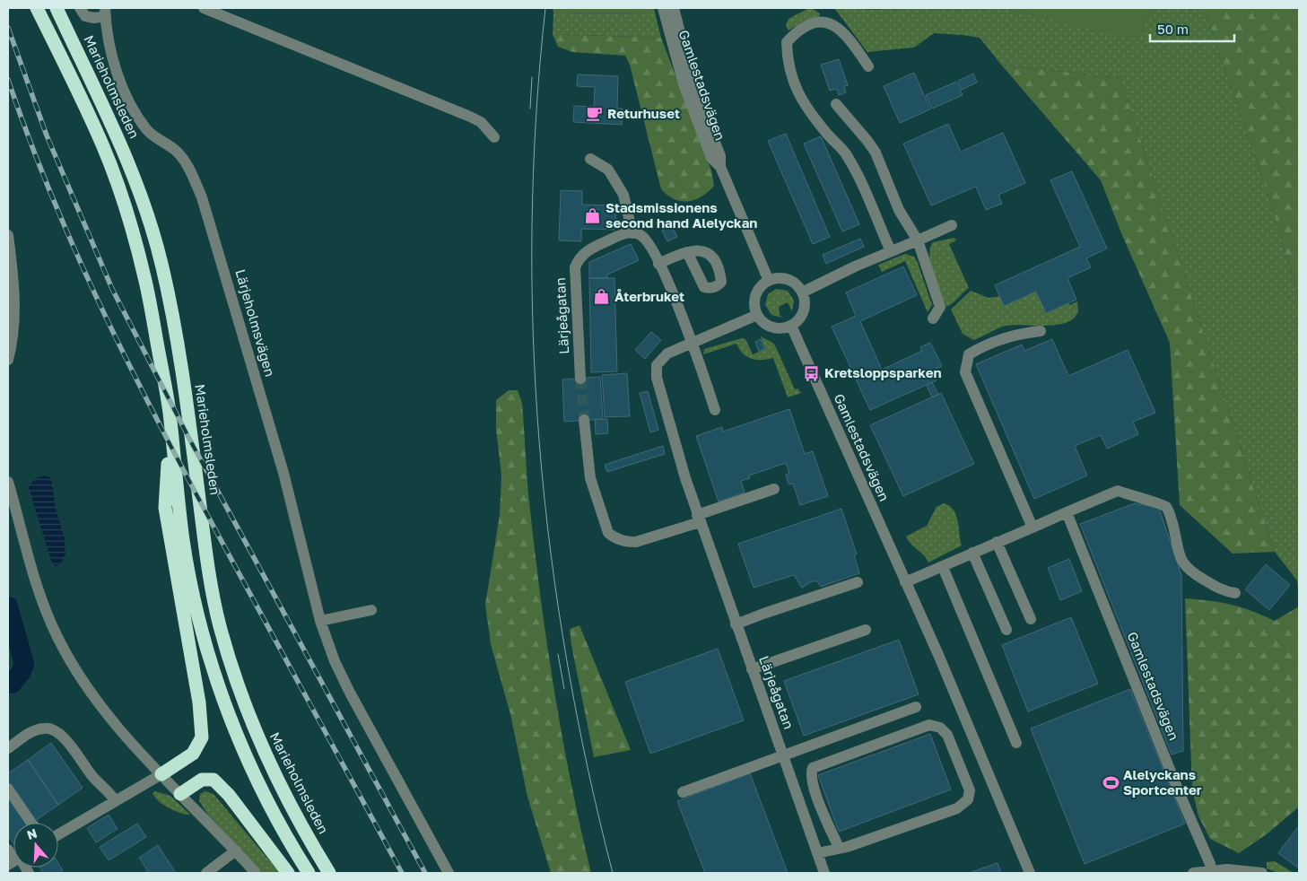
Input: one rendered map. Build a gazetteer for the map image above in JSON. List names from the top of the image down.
{
  "streets": {
    "highway": ["Marieholmsleden"],
    "street": ["Gamlestadsvägen", "Lärjeågatan", "Lärjeholmsvägen"]
  },
  "crossings": [
    ["Gamlestadsvägen", "Lärjeågatan"]
  ],
  "places": {
    "cafe": ["Returhuset"],
    "shop": ["Stadsmissionens second hand Alelyckan", "Återbruket"],
    "bus stop": ["Kretsloppsparken"],
    "sports": ["Alelyckans Sportcenter"]
  },
  "scale_bar": "50 m",
  "north": "top"
}
